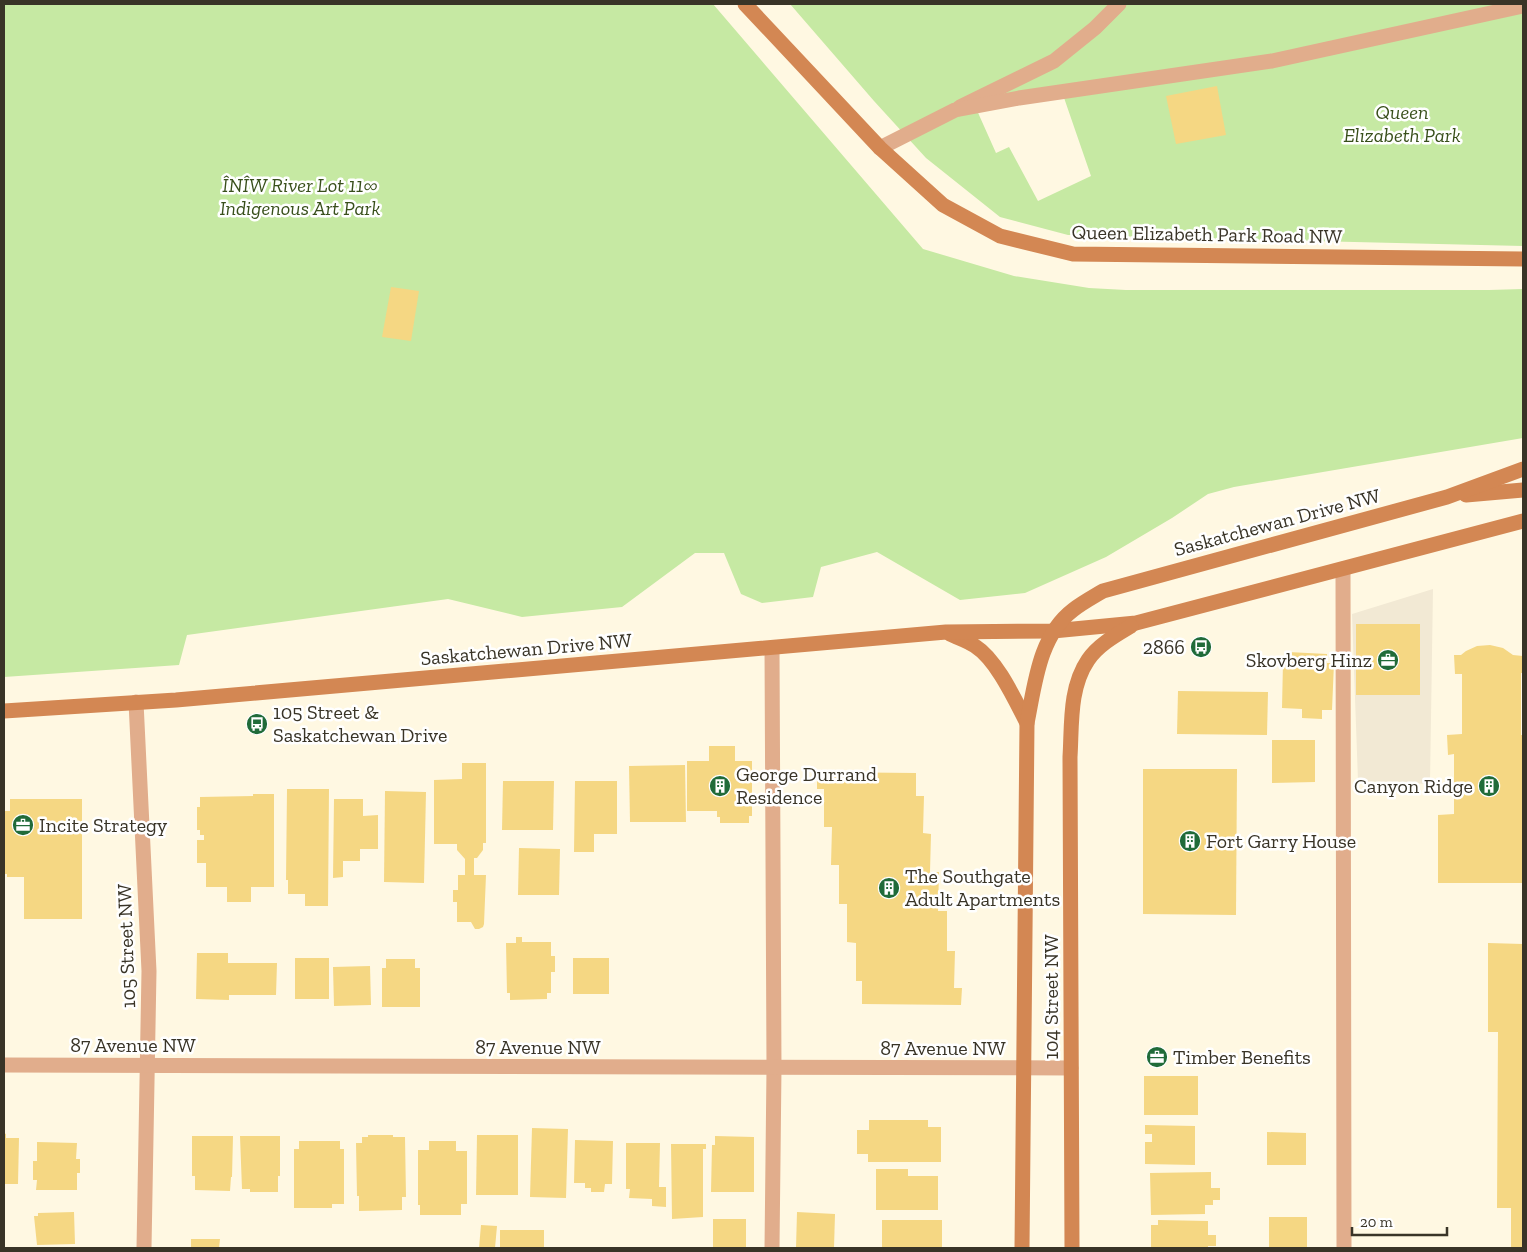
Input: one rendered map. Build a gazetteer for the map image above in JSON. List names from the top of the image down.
{
  "streets": {
    "main road": ["Queen Elizabeth Park Road NW", "Saskatchewan Drive NW", "104 Street NW"],
    "street": ["105 Street NW", "87 Avenue NW"]
  },
  "crossings": [
    ["Saskatchewan Drive NW", "105 Street NW"],
    ["Saskatchewan Drive NW", "104 Street NW"],
    ["105 Street NW", "87 Avenue NW"],
    ["104 Street NW", "87 Avenue NW"]
  ],
  "parks": ["Queen Elizabeth Park", "ÎNÎW River Lot 11∞ Indigenous Art Park"],
  "places": {
    "bus stop": ["2866", "105 Street & Saskatchewan Drive"],
    "office": ["Skovberg Hinz", "Incite Strategy", "Timber Benefits"],
    "building": [
      "George Durrand Residence",
      "Canyon Ridge",
      "Fort Garry House",
      "The Southgate Adult Apartments"
    ]
  },
  "scale_bar": "20 m"
}
